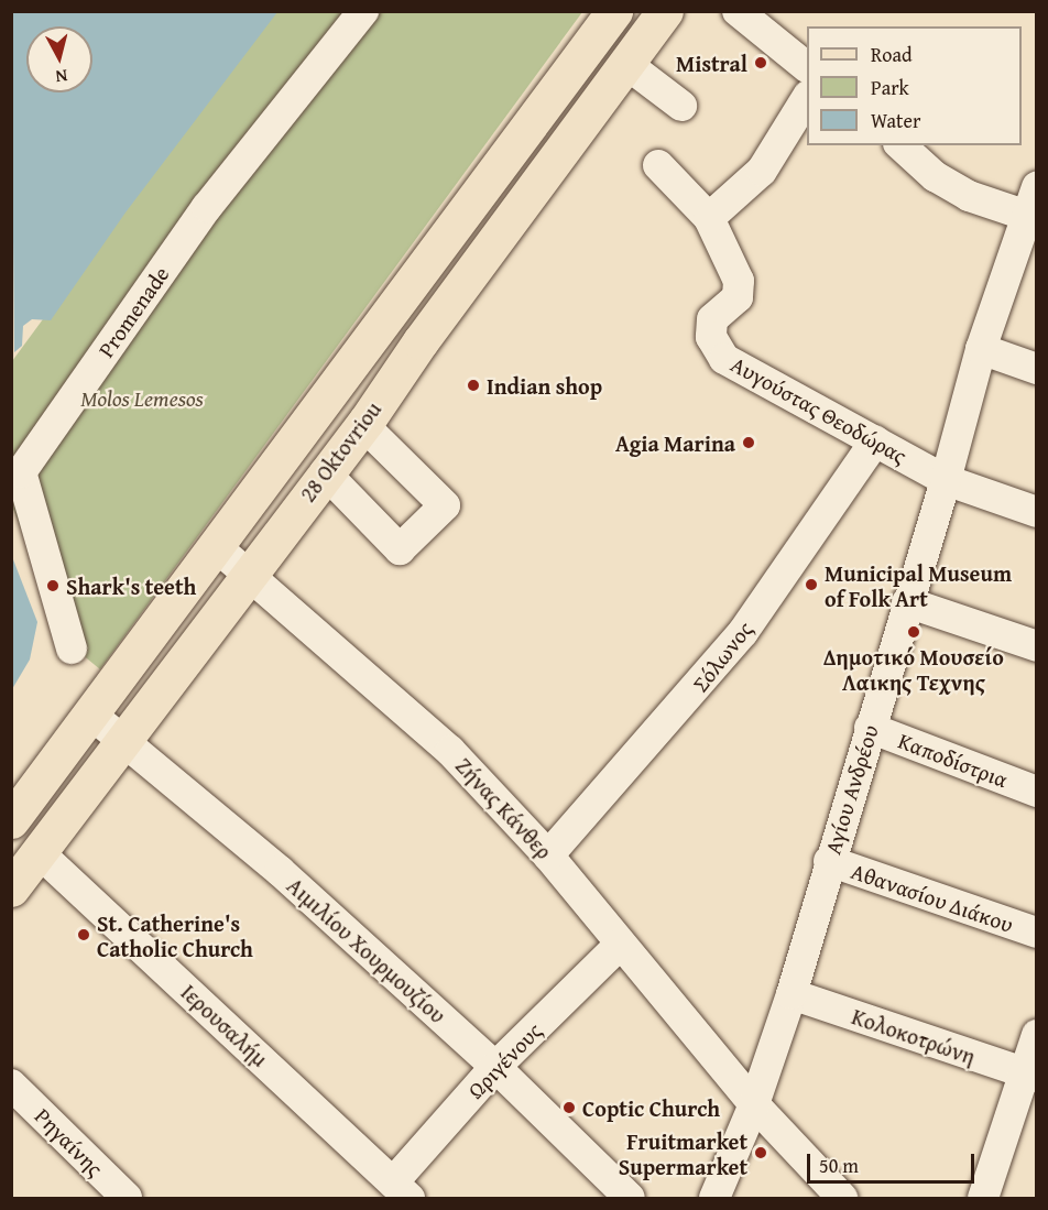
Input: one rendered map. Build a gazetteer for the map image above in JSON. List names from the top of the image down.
{
  "streets": {
    "main road": ["28 Oktovriou"],
    "street": [
      "Promenade",
      "Αυγούστας Θεοδώρας",
      "Σόλωνος",
      "Καποδίστρια",
      "Αγίου Ανδρέου",
      "Ζήνας Κάνθερ",
      "Αθανασίου Διάκου",
      "Αιμιλίου Χουρμουζίου",
      "Ιερουσαλήμ",
      "Κολοκοτρώνη",
      "Ωριγένους",
      "Ρηγαίνης"
    ]
  },
  "crossings": [
    ["Αυγούστας Θεοδώρας", "Σόλωνος"],
    ["Αυγούστας Θεοδώρας", "Αγίου Ανδρέου"],
    ["28 Oktovriou", "Ζήνας Κάνθερ"],
    ["28 Oktovriou", "Αιμιλίου Χουρμουζίου"],
    ["28 Oktovriou", "Ιερουσαλήμ"],
    ["Σόλωνος", "Ζήνας Κάνθερ"],
    ["Καποδίστρια", "Αγίου Ανδρέου"],
    ["Αγίου Ανδρέου", "Ζήνας Κάνθερ"],
    ["Αγίου Ανδρέου", "Αθανασίου Διάκου"],
    ["Αγίου Ανδρέου", "Κολοκοτρώνη"],
    ["Ζήνας Κάνθερ", "Ωριγένους"],
    ["Αιμιλίου Χουρμουζίου", "Ωριγένους"],
    ["Ιερουσαλήμ", "Ωριγένους"]
  ],
  "parks": ["Molos Lemesos"],
  "places": [
    "Mistral",
    "Indian shop",
    "Agia Marina",
    "Municipal Museum of Folk Art",
    "Shark's teeth",
    "Δημοτικό Μουσείο Λαικης Τεχνης",
    "St. Catherine's Catholic Church",
    "Coptic Church",
    "Fruitmarket Supermarket"
  ],
  "legend": ["Road", "Park", "Water"],
  "scale_bar": "50 m",
  "north": "bottom"
}
